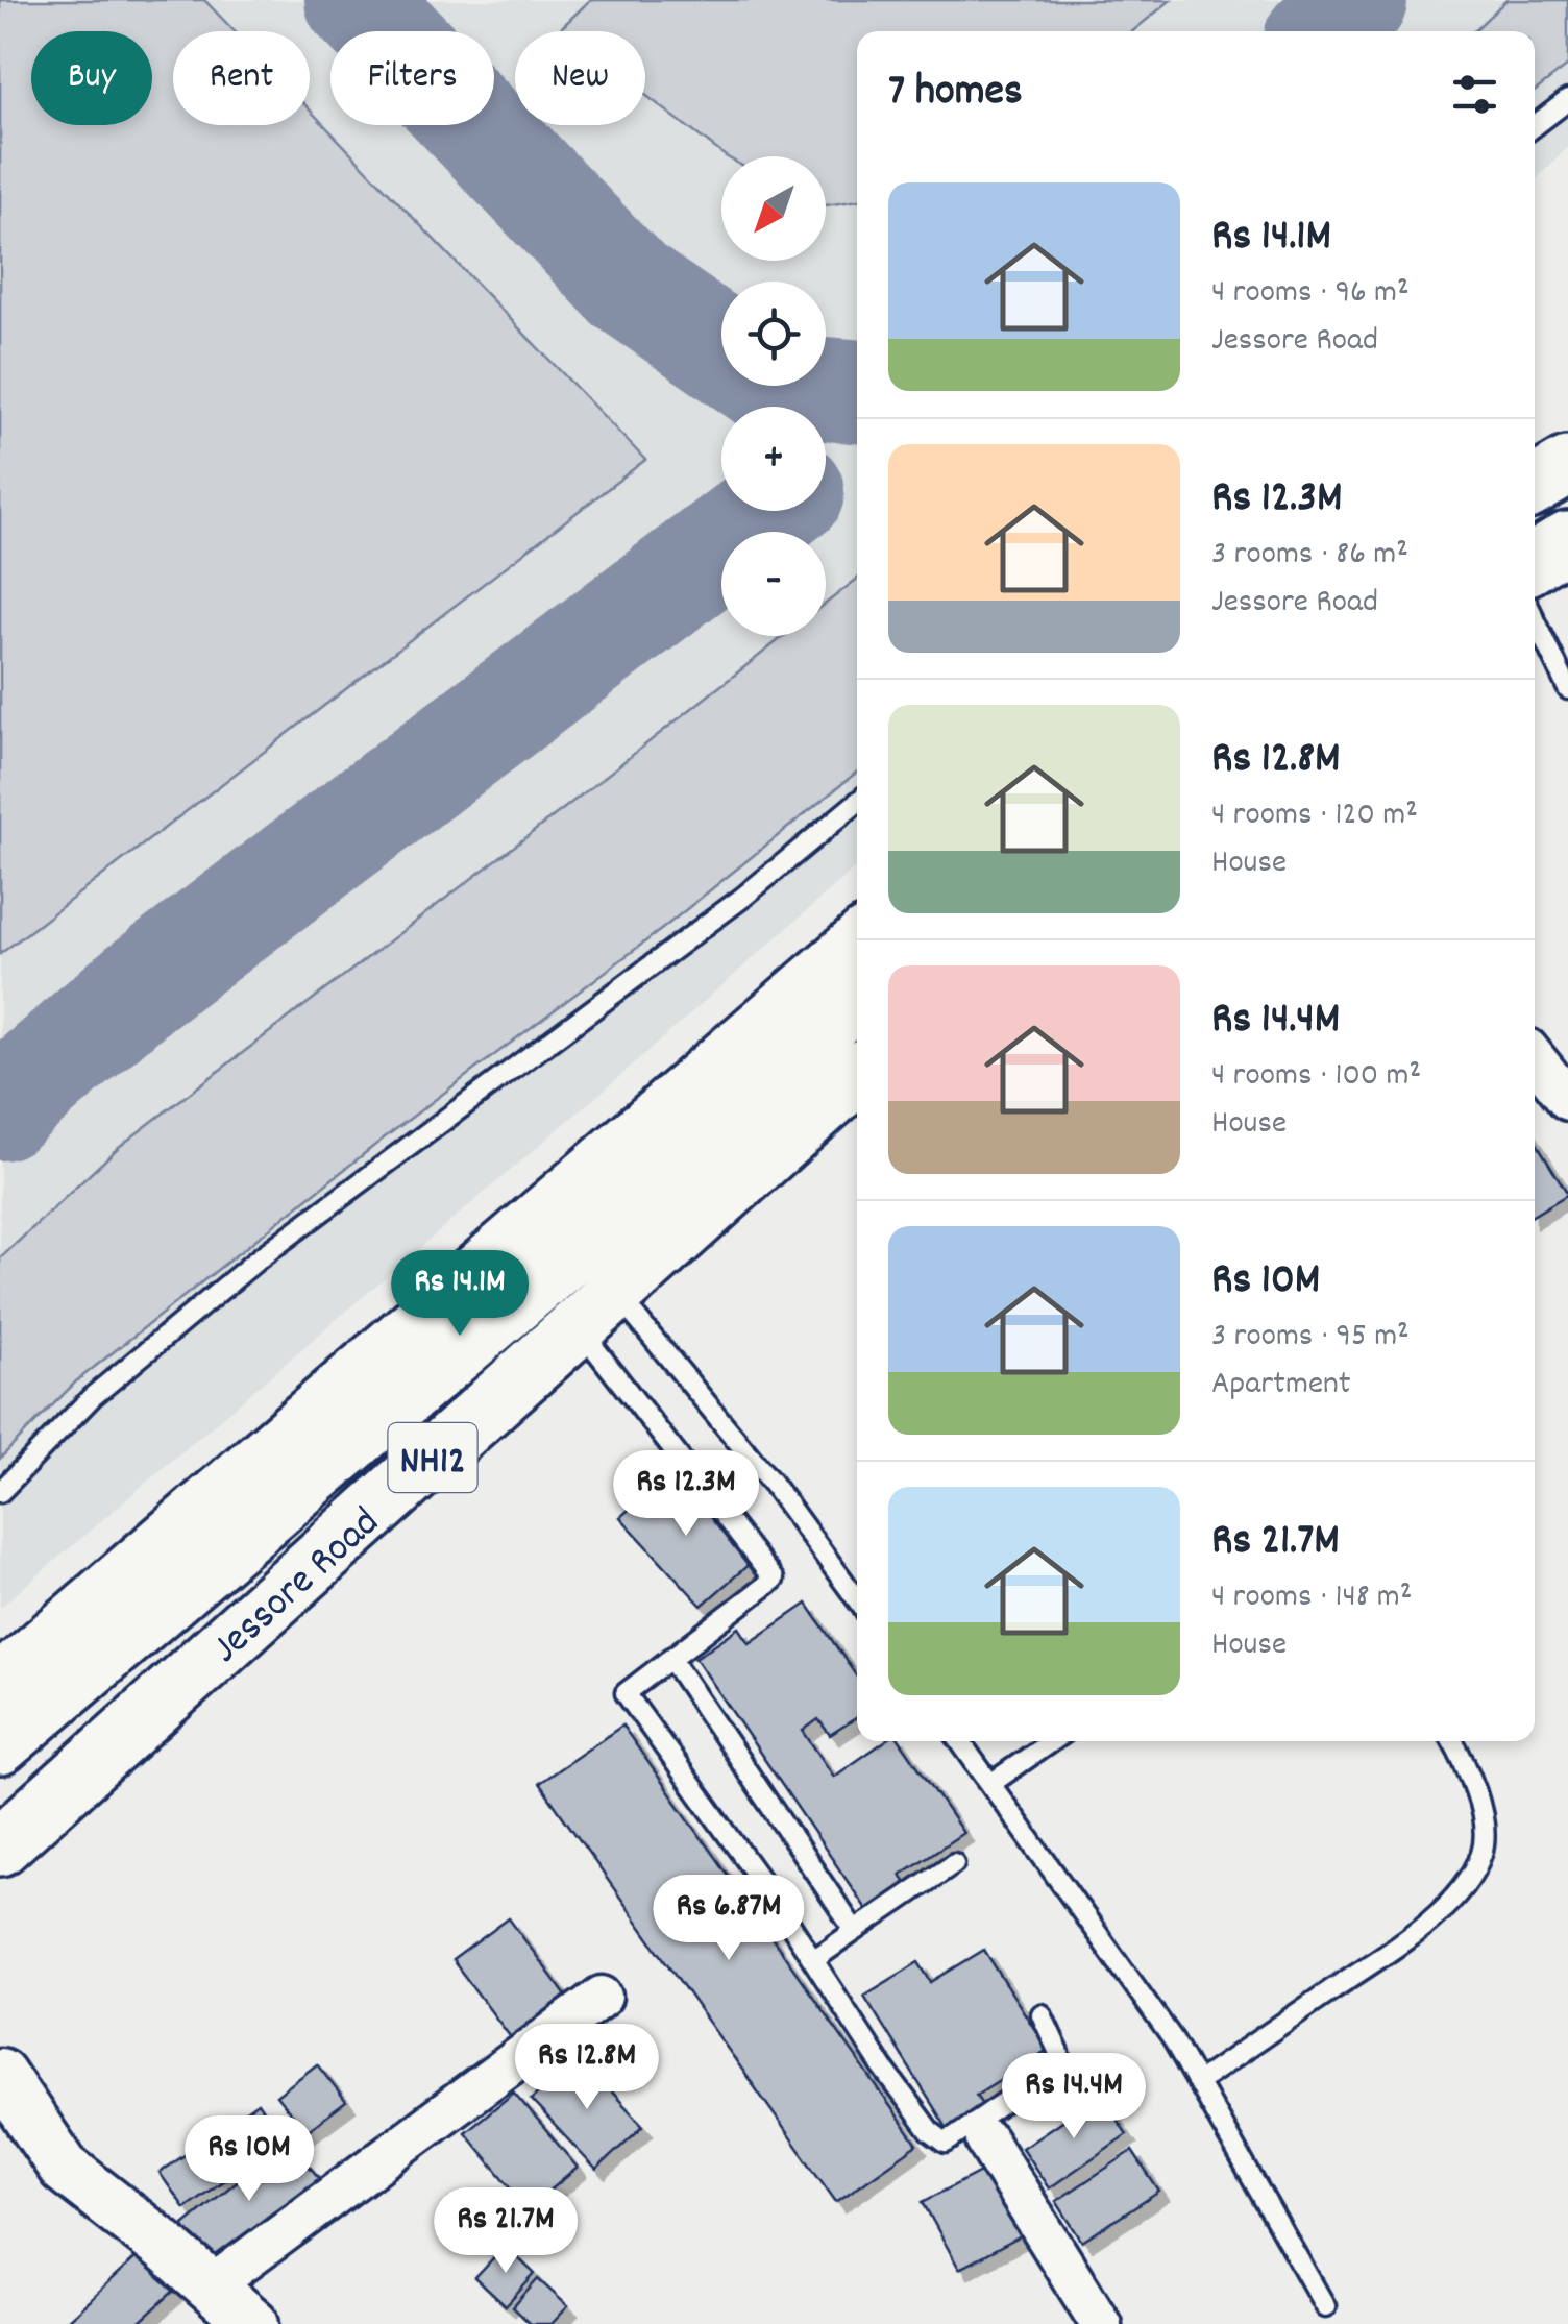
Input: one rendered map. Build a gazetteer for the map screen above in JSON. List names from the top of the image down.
{
  "streets": {
    "highway": ["NH12", "Jessore Road"]
  },
  "north": "bottom left",
  "page": {
    "chip": [
      "Buy",
      "Rent",
      "Filters",
      "New"
    ],
    "heading": "7 homes",
    "map_buttons": ["+", "−"],
    "list": [
      {
        "name": "Rs 14.1M",
        "note": "4 rooms · 96 m² · Jessore Road"
      },
      {
        "name": "Rs 12.3M",
        "note": "3 rooms · 86 m² · Jessore Road"
      },
      {
        "name": "Rs 12.8M",
        "note": "4 rooms · 120 m² · House"
      },
      {
        "name": "Rs 14.4M",
        "note": "4 rooms · 100 m² · House"
      },
      {
        "name": "Rs 10M",
        "note": "3 rooms · 95 m² · Apartment"
      },
      {
        "name": "Rs 21.7M",
        "note": "4 rooms · 148 m² · House"
      }
    ],
    "price": [
      "Rs 14.1M",
      "Rs 12.3M",
      "Rs 6.87M",
      "Rs 12.8M",
      "Rs 14.4M",
      "Rs 10M",
      "Rs 21.7M"
    ]
  }
}
